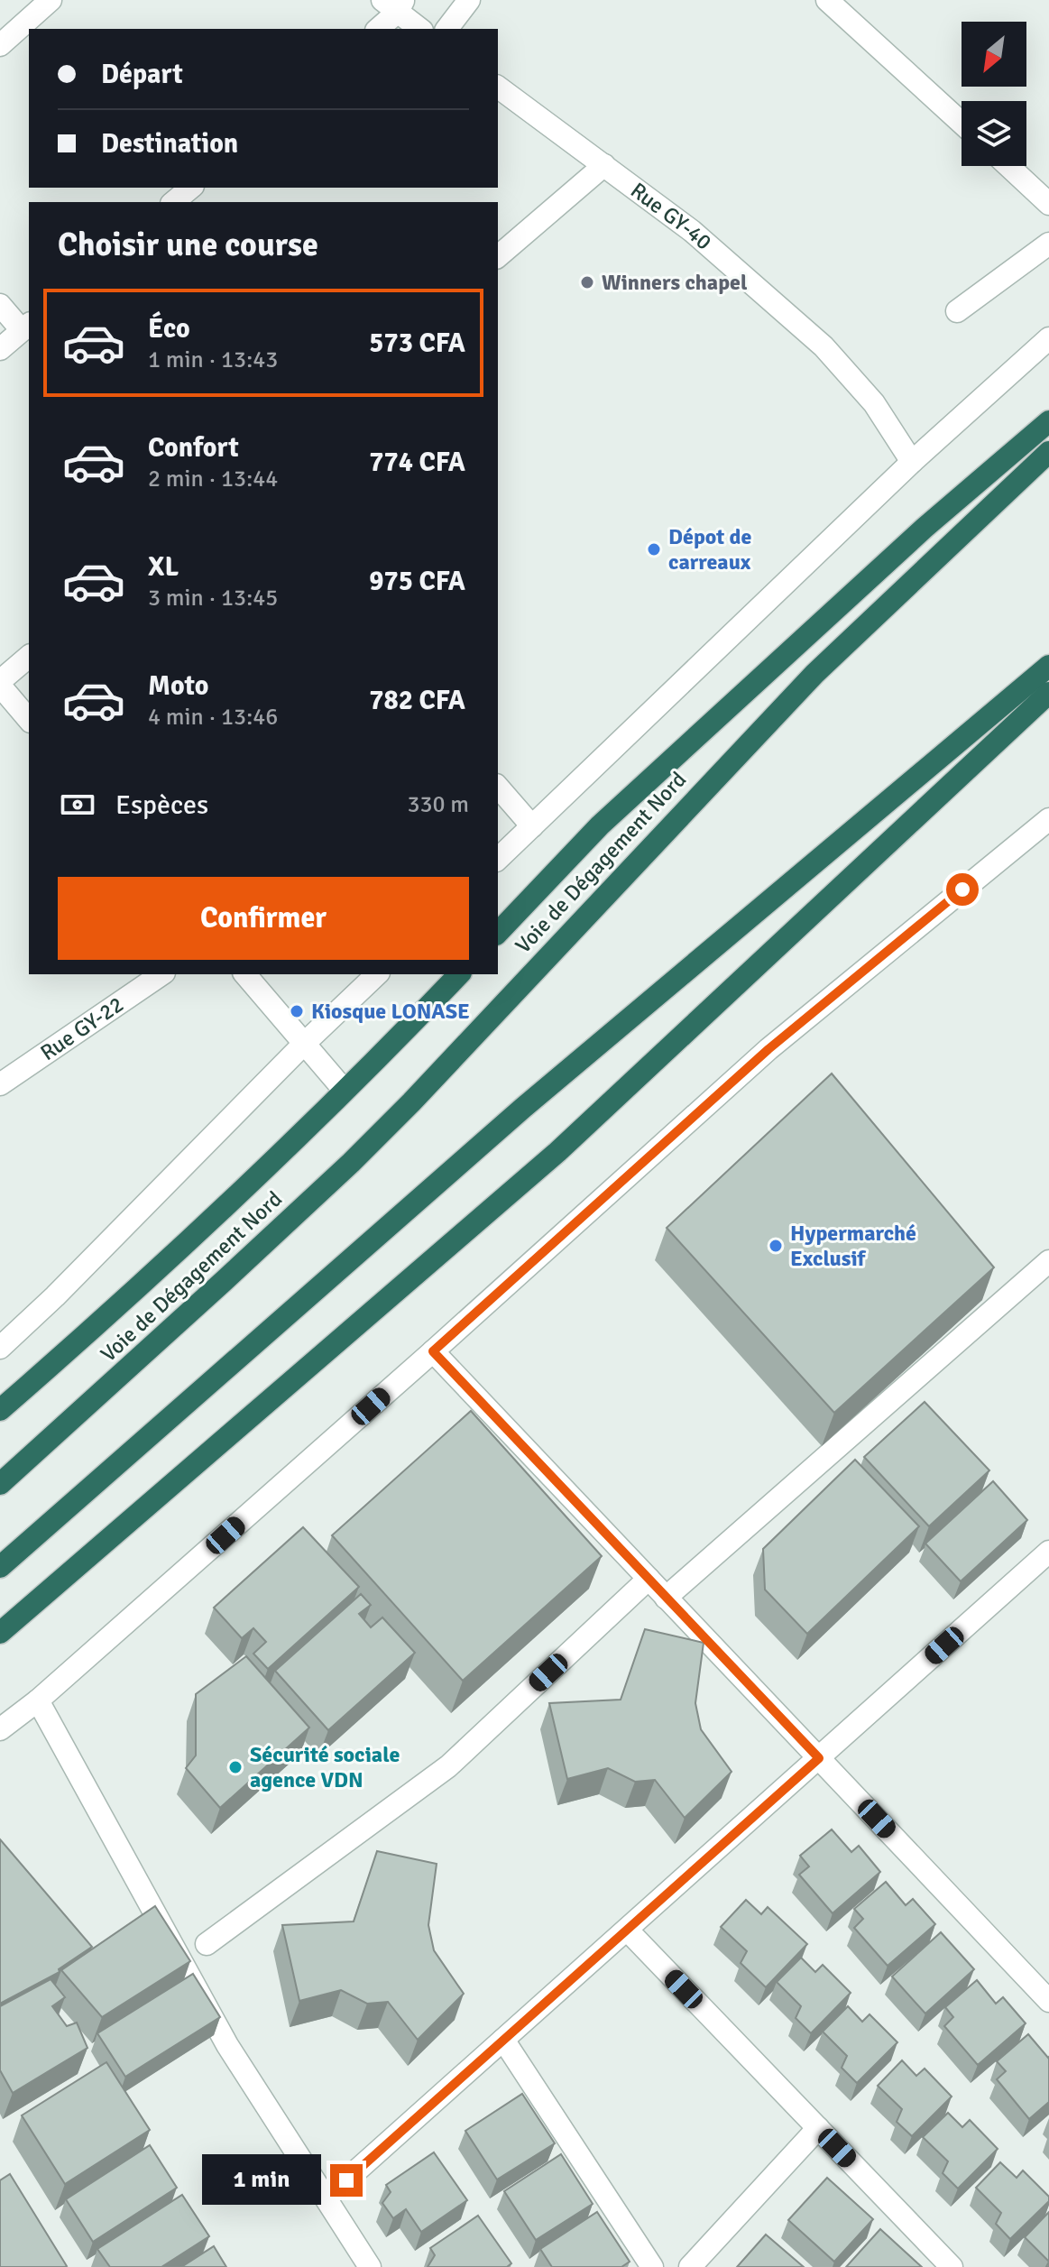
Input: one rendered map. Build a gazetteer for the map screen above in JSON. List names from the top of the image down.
{
  "streets": {
    "highway": ["Voie de Dégagement Nord"],
    "street": ["Rue GY-40", "Rue GY-22"]
  },
  "places": [
    "Winners chapel",
    "Dépot de carreaux",
    "Kiosque LONASE",
    "Hypermarché Exclusif",
    "Sécurité sociale agence VDN"
  ],
  "north": "bottom left",
  "page": {
    "banner": ["Départ", "Destination"],
    "heading": "Choisir une course",
    "list": [
      {
        "name": "Éco",
        "note": "1 min · 13:43",
        "value": "573 CFA"
      },
      {
        "name": "Confort",
        "note": "2 min · 13:44",
        "value": "774 CFA"
      },
      {
        "name": "XL",
        "note": "3 min · 13:45",
        "value": "975 CFA"
      },
      {
        "name": "Moto",
        "note": "4 min · 13:46",
        "value": "782 CFA"
      }
    ],
    "pay": ["Espèces", "330 m"],
    "buttons": "Confirmer",
    "bubble": "1 min"
  }
}
